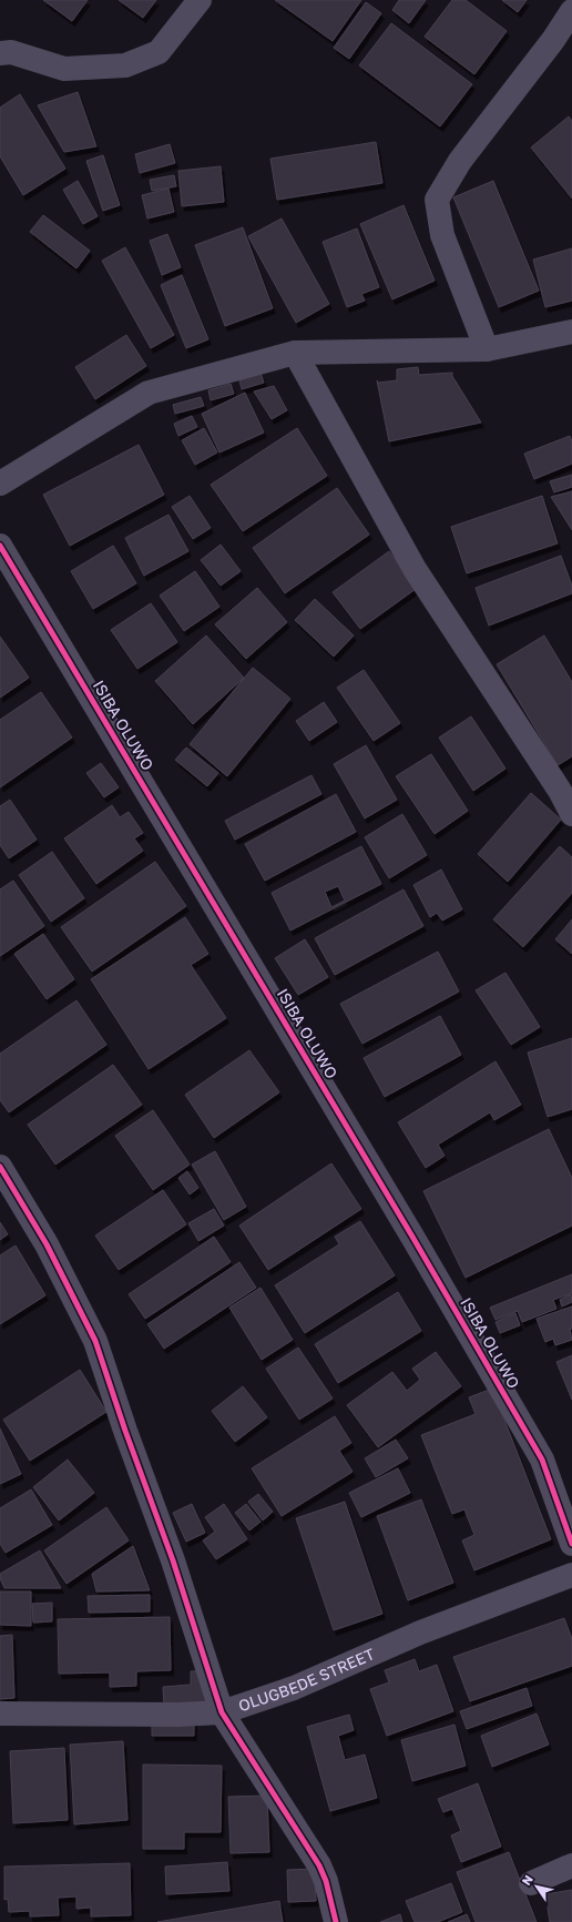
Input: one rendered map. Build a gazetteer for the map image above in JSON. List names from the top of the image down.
{
  "streets": {
    "street": ["ISIBA OLUWO", "OLUGBEDE STREET"]
  },
  "north": "top left"
}
